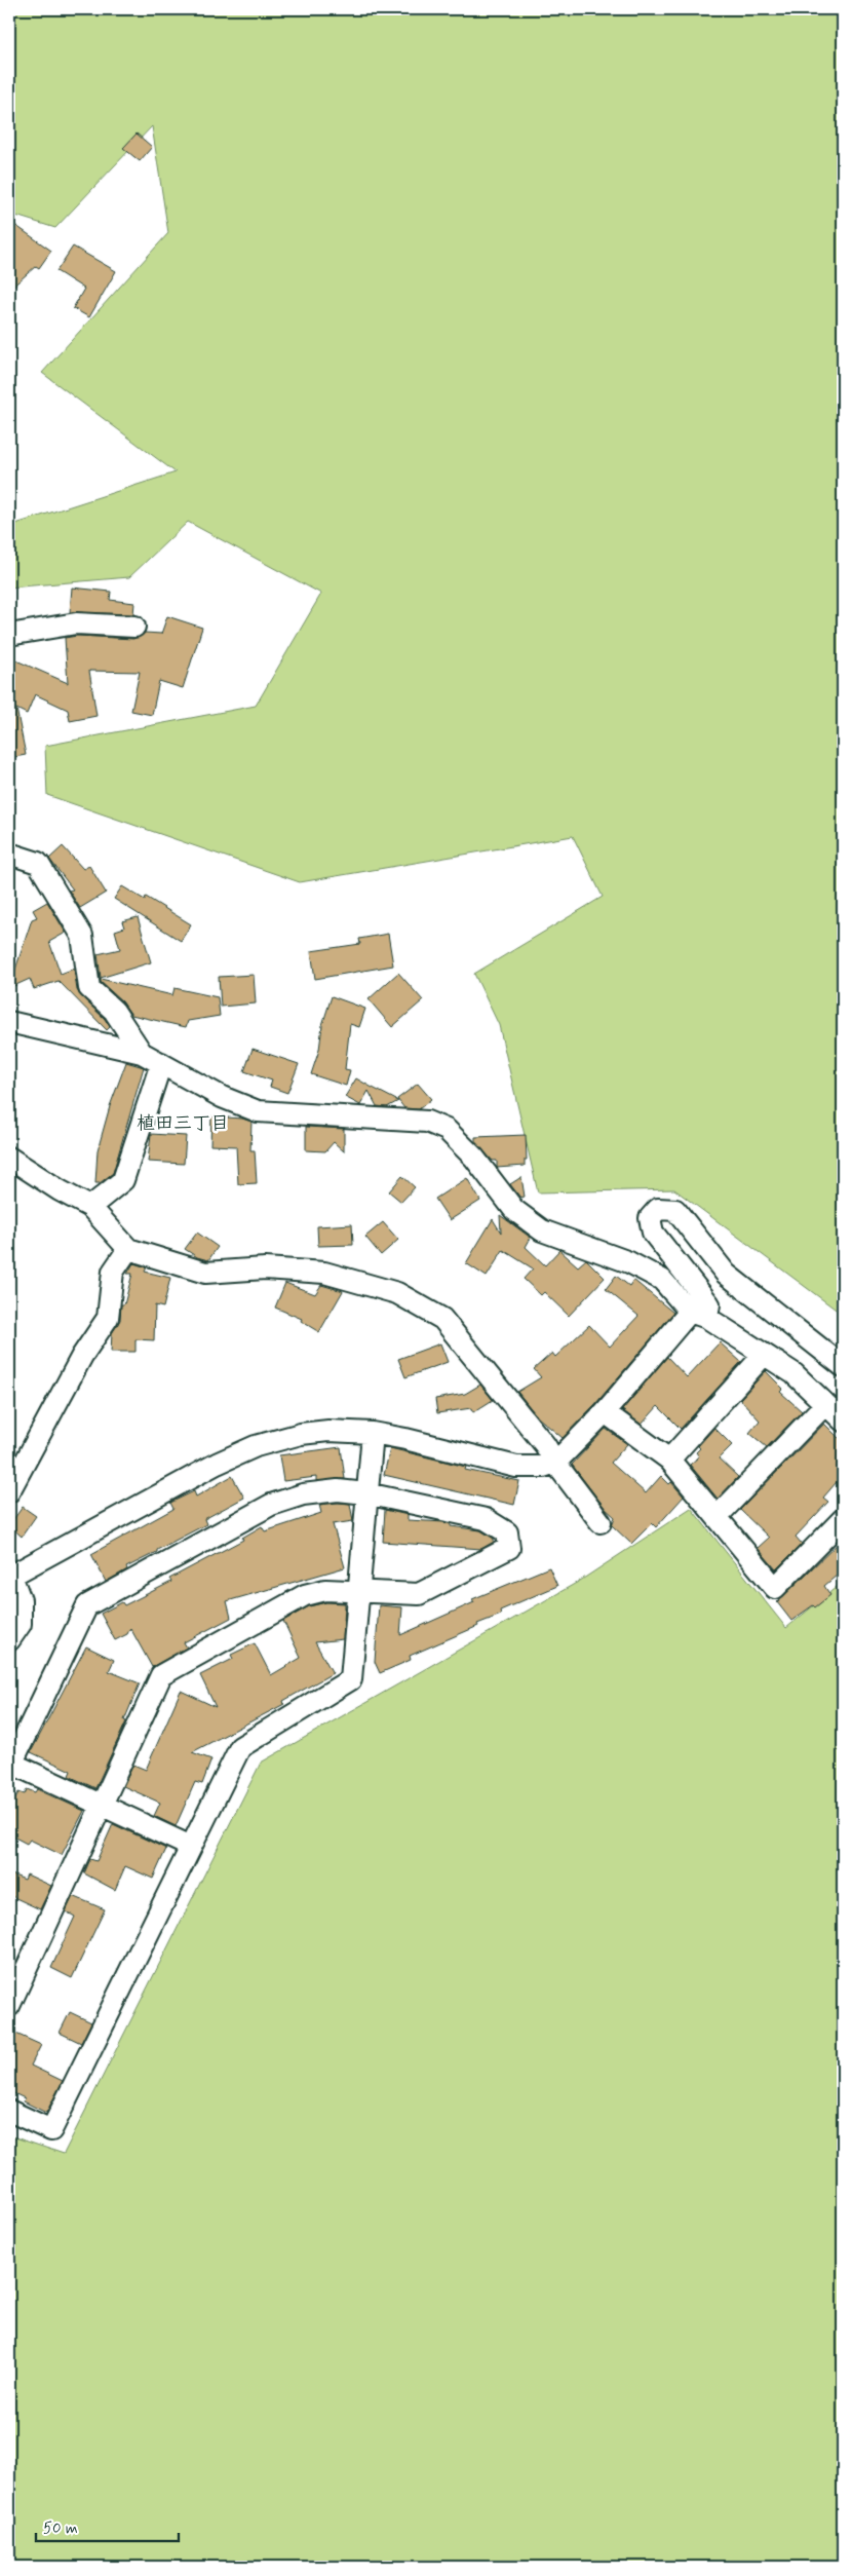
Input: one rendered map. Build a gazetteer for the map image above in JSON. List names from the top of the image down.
{
  "districts": ["植田三丁目"],
  "scale_bar": "50 m"
}
